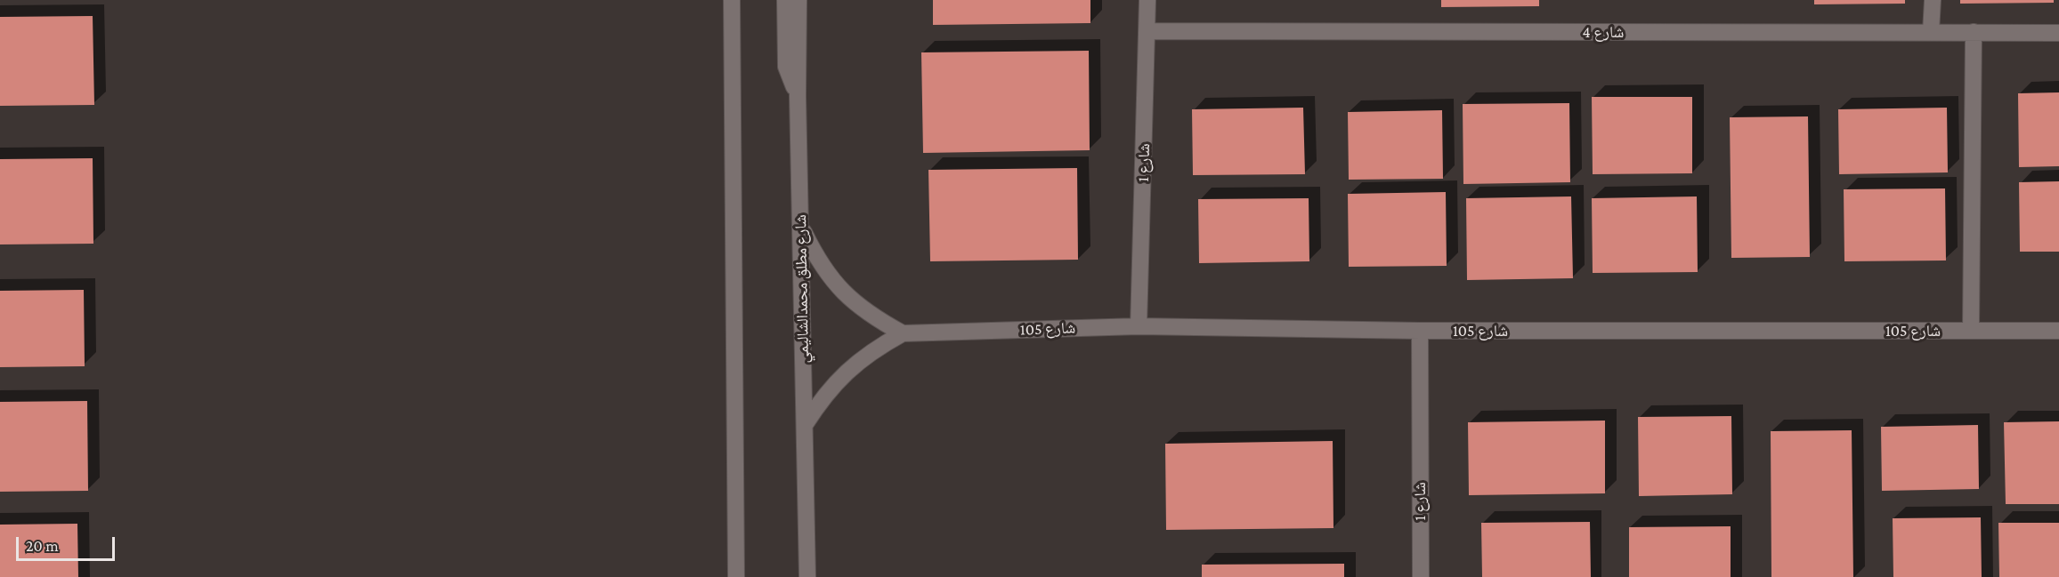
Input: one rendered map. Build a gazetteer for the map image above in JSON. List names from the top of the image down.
{
  "streets": {
    "street": [
      "شارع 4",
      "شارع 1",
      "شارع مطلق محمدالشاليمي",
      "شارع 105"
    ]
  },
  "crossings": [
    ["شارع 4", "شارع 1"],
    ["شارع 1", "شارع 105"],
    ["شارع مطلق محمدالشاليمي", "شارع 105"]
  ],
  "scale_bar": "20 m"
}
